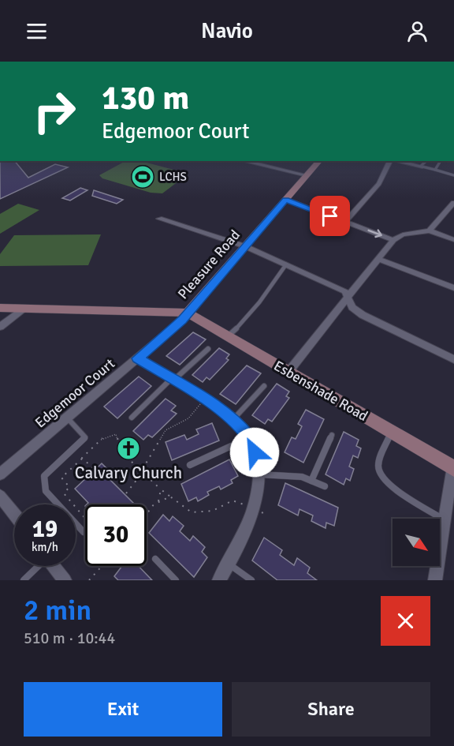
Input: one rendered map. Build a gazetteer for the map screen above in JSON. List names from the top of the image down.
{
  "streets": {
    "street": ["Pleasure Road", "Esbenshade Road", "Edgemoor Court"]
  },
  "crossings": [
    ["Pleasure Road", "Esbenshade Road"],
    ["Pleasure Road", "Edgemoor Court"],
    ["Esbenshade Road", "Edgemoor Court"]
  ],
  "places": {
    "sports": ["LCHS"],
    "church": ["Calvary Church"]
  },
  "north": "bottom right",
  "page": {
    "header": "Navio",
    "turn": ["130 m", "Edgemoor Court"],
    "speed": "19 km/h",
    "limit": "30",
    "heading": ["2 min", "510 m · 10:44"],
    "buttons": ["Exit", "Share"]
  }
}
